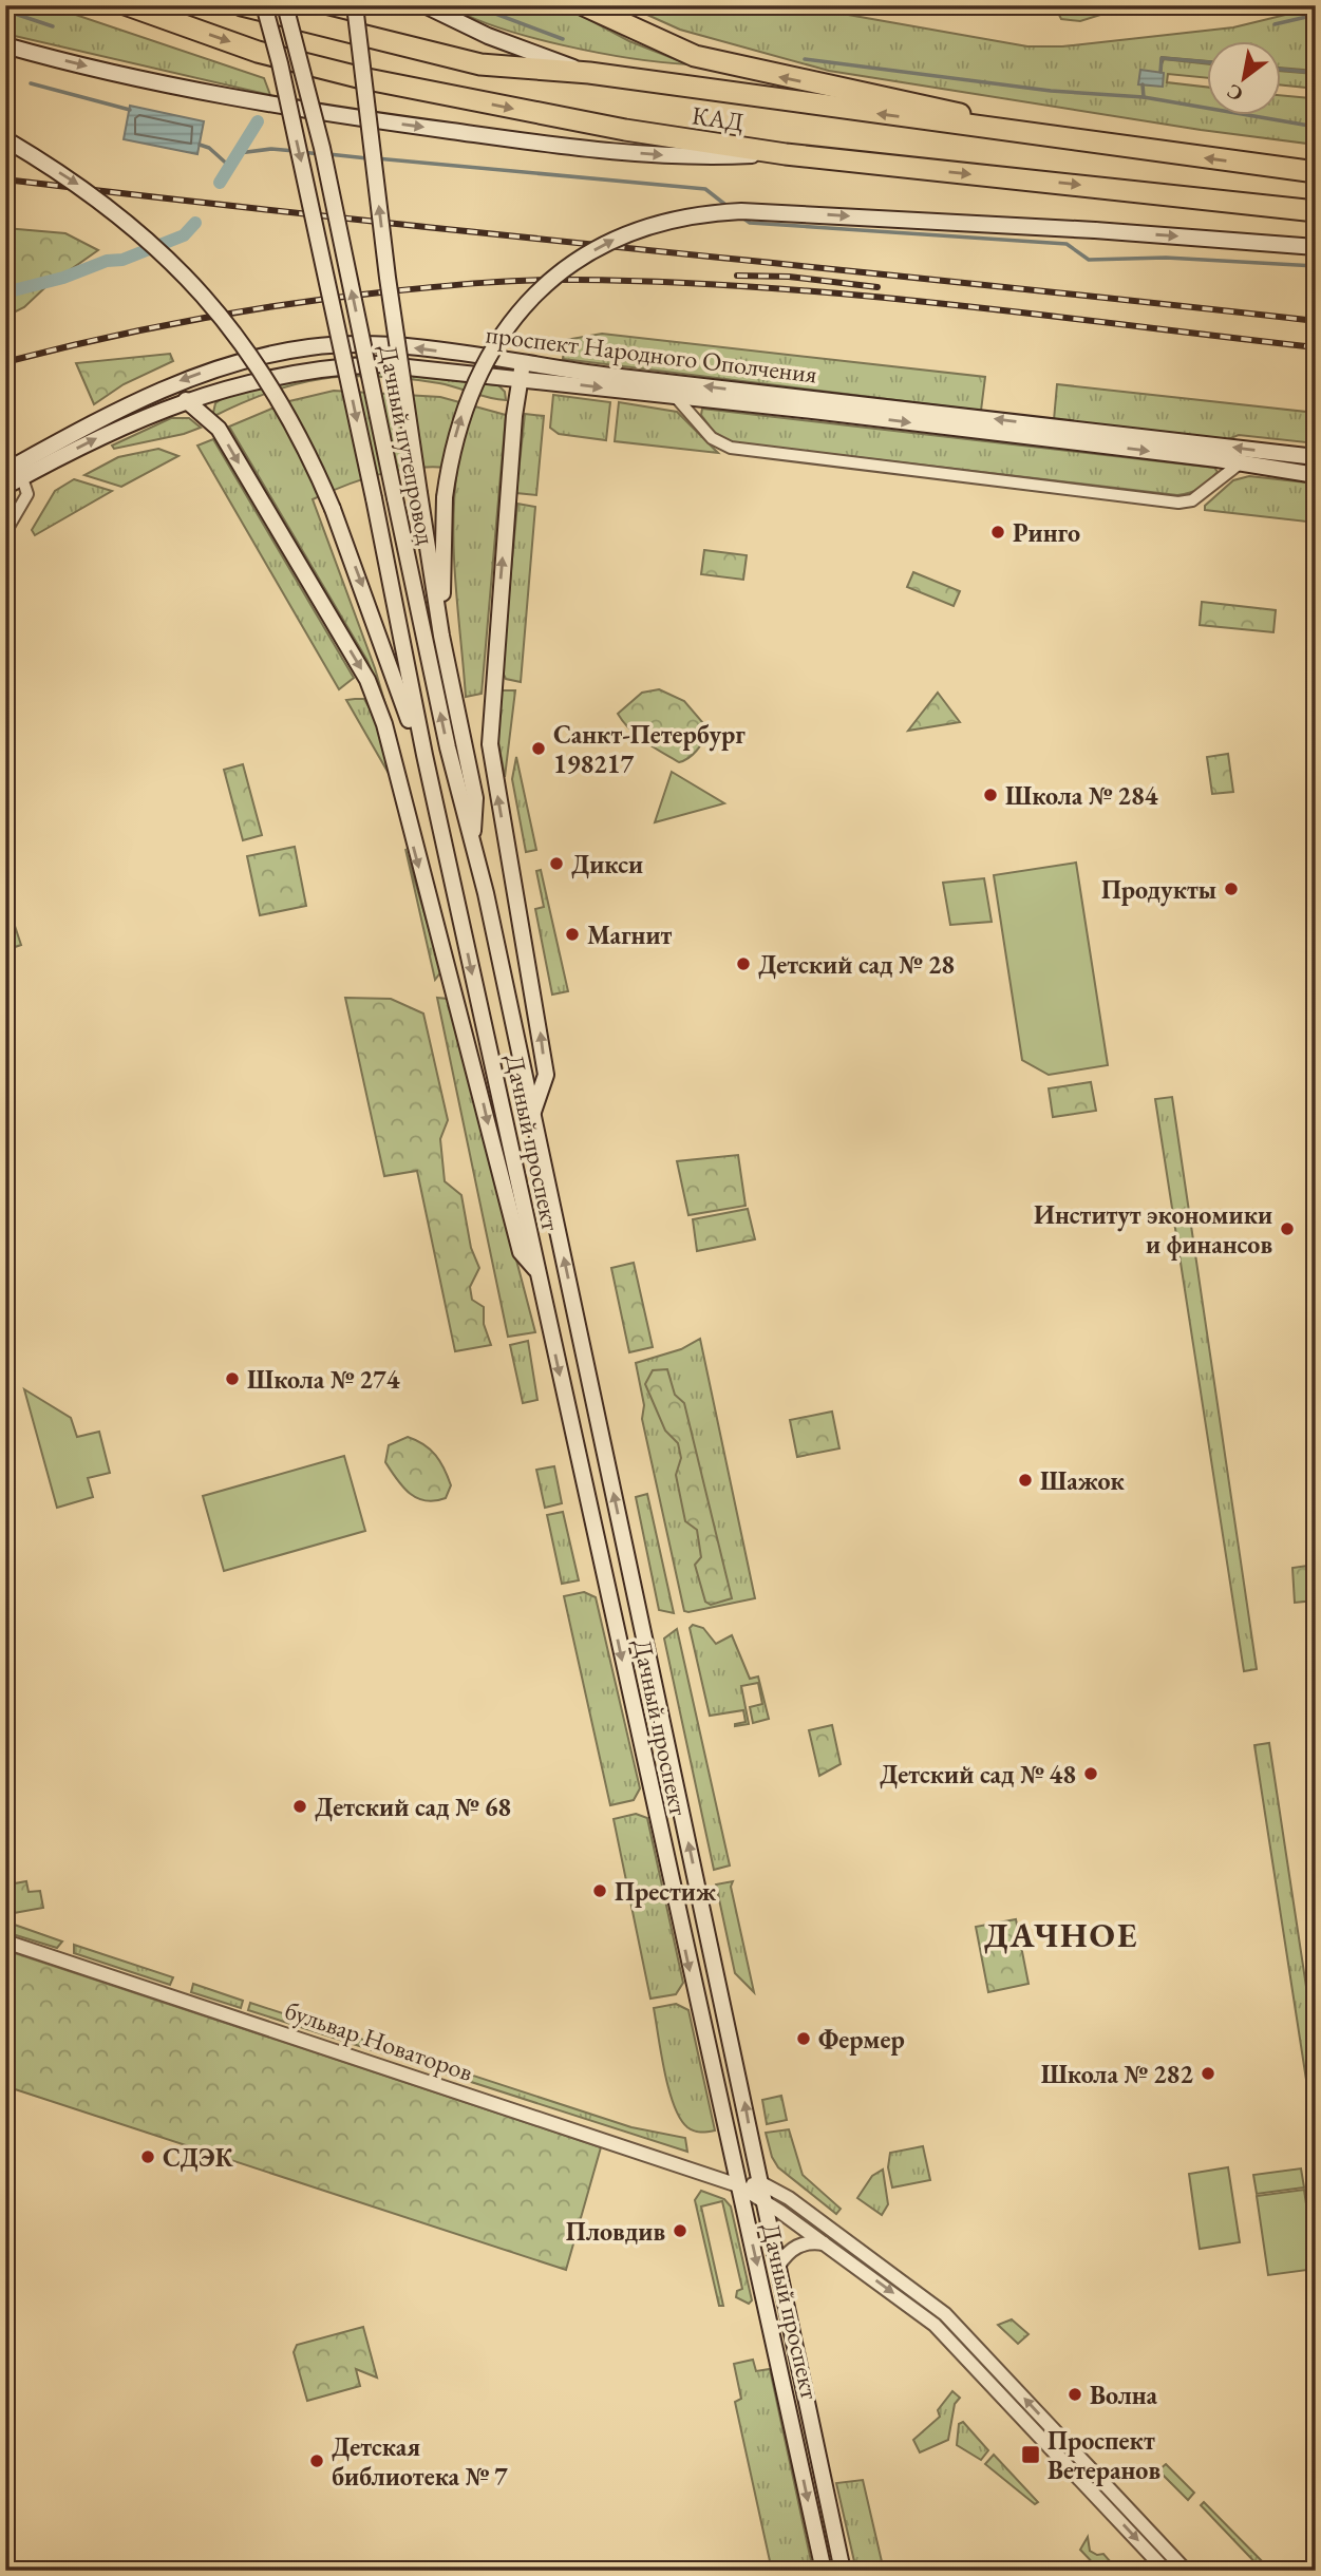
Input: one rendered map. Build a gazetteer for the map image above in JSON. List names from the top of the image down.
{
  "streets": {
    "highway": ["КАД"],
    "main road": ["проспект Народного Ополчения", "Дачный путепровод", "Дачный проспект"],
    "street": ["бульвар Новаторов"]
  },
  "crossings": [
    ["Дачный путепровод", "Дачный проспект"],
    ["Дачный проспект", "бульвар Новаторов"]
  ],
  "districts": ["ДАЧНОЕ"],
  "places": {
    "other": [
      "Ринго",
      "Санкт-Петербург 198217",
      "Школа № 284",
      "Дикси",
      "Продукты",
      "Магнит",
      "Детский сад № 28",
      "Институт экономики и финансов",
      "Школа № 274",
      "Шажок",
      "Детский сад № 48",
      "Детский сад № 68",
      "Престиж",
      "Фермер",
      "Школа № 282",
      "СДЭК",
      "Пловдив",
      "Волна",
      "Детская библиотека № 7"
    ],
    "transit": ["Проспект Ветеранов"]
  },
  "north": "bottom left"
}
